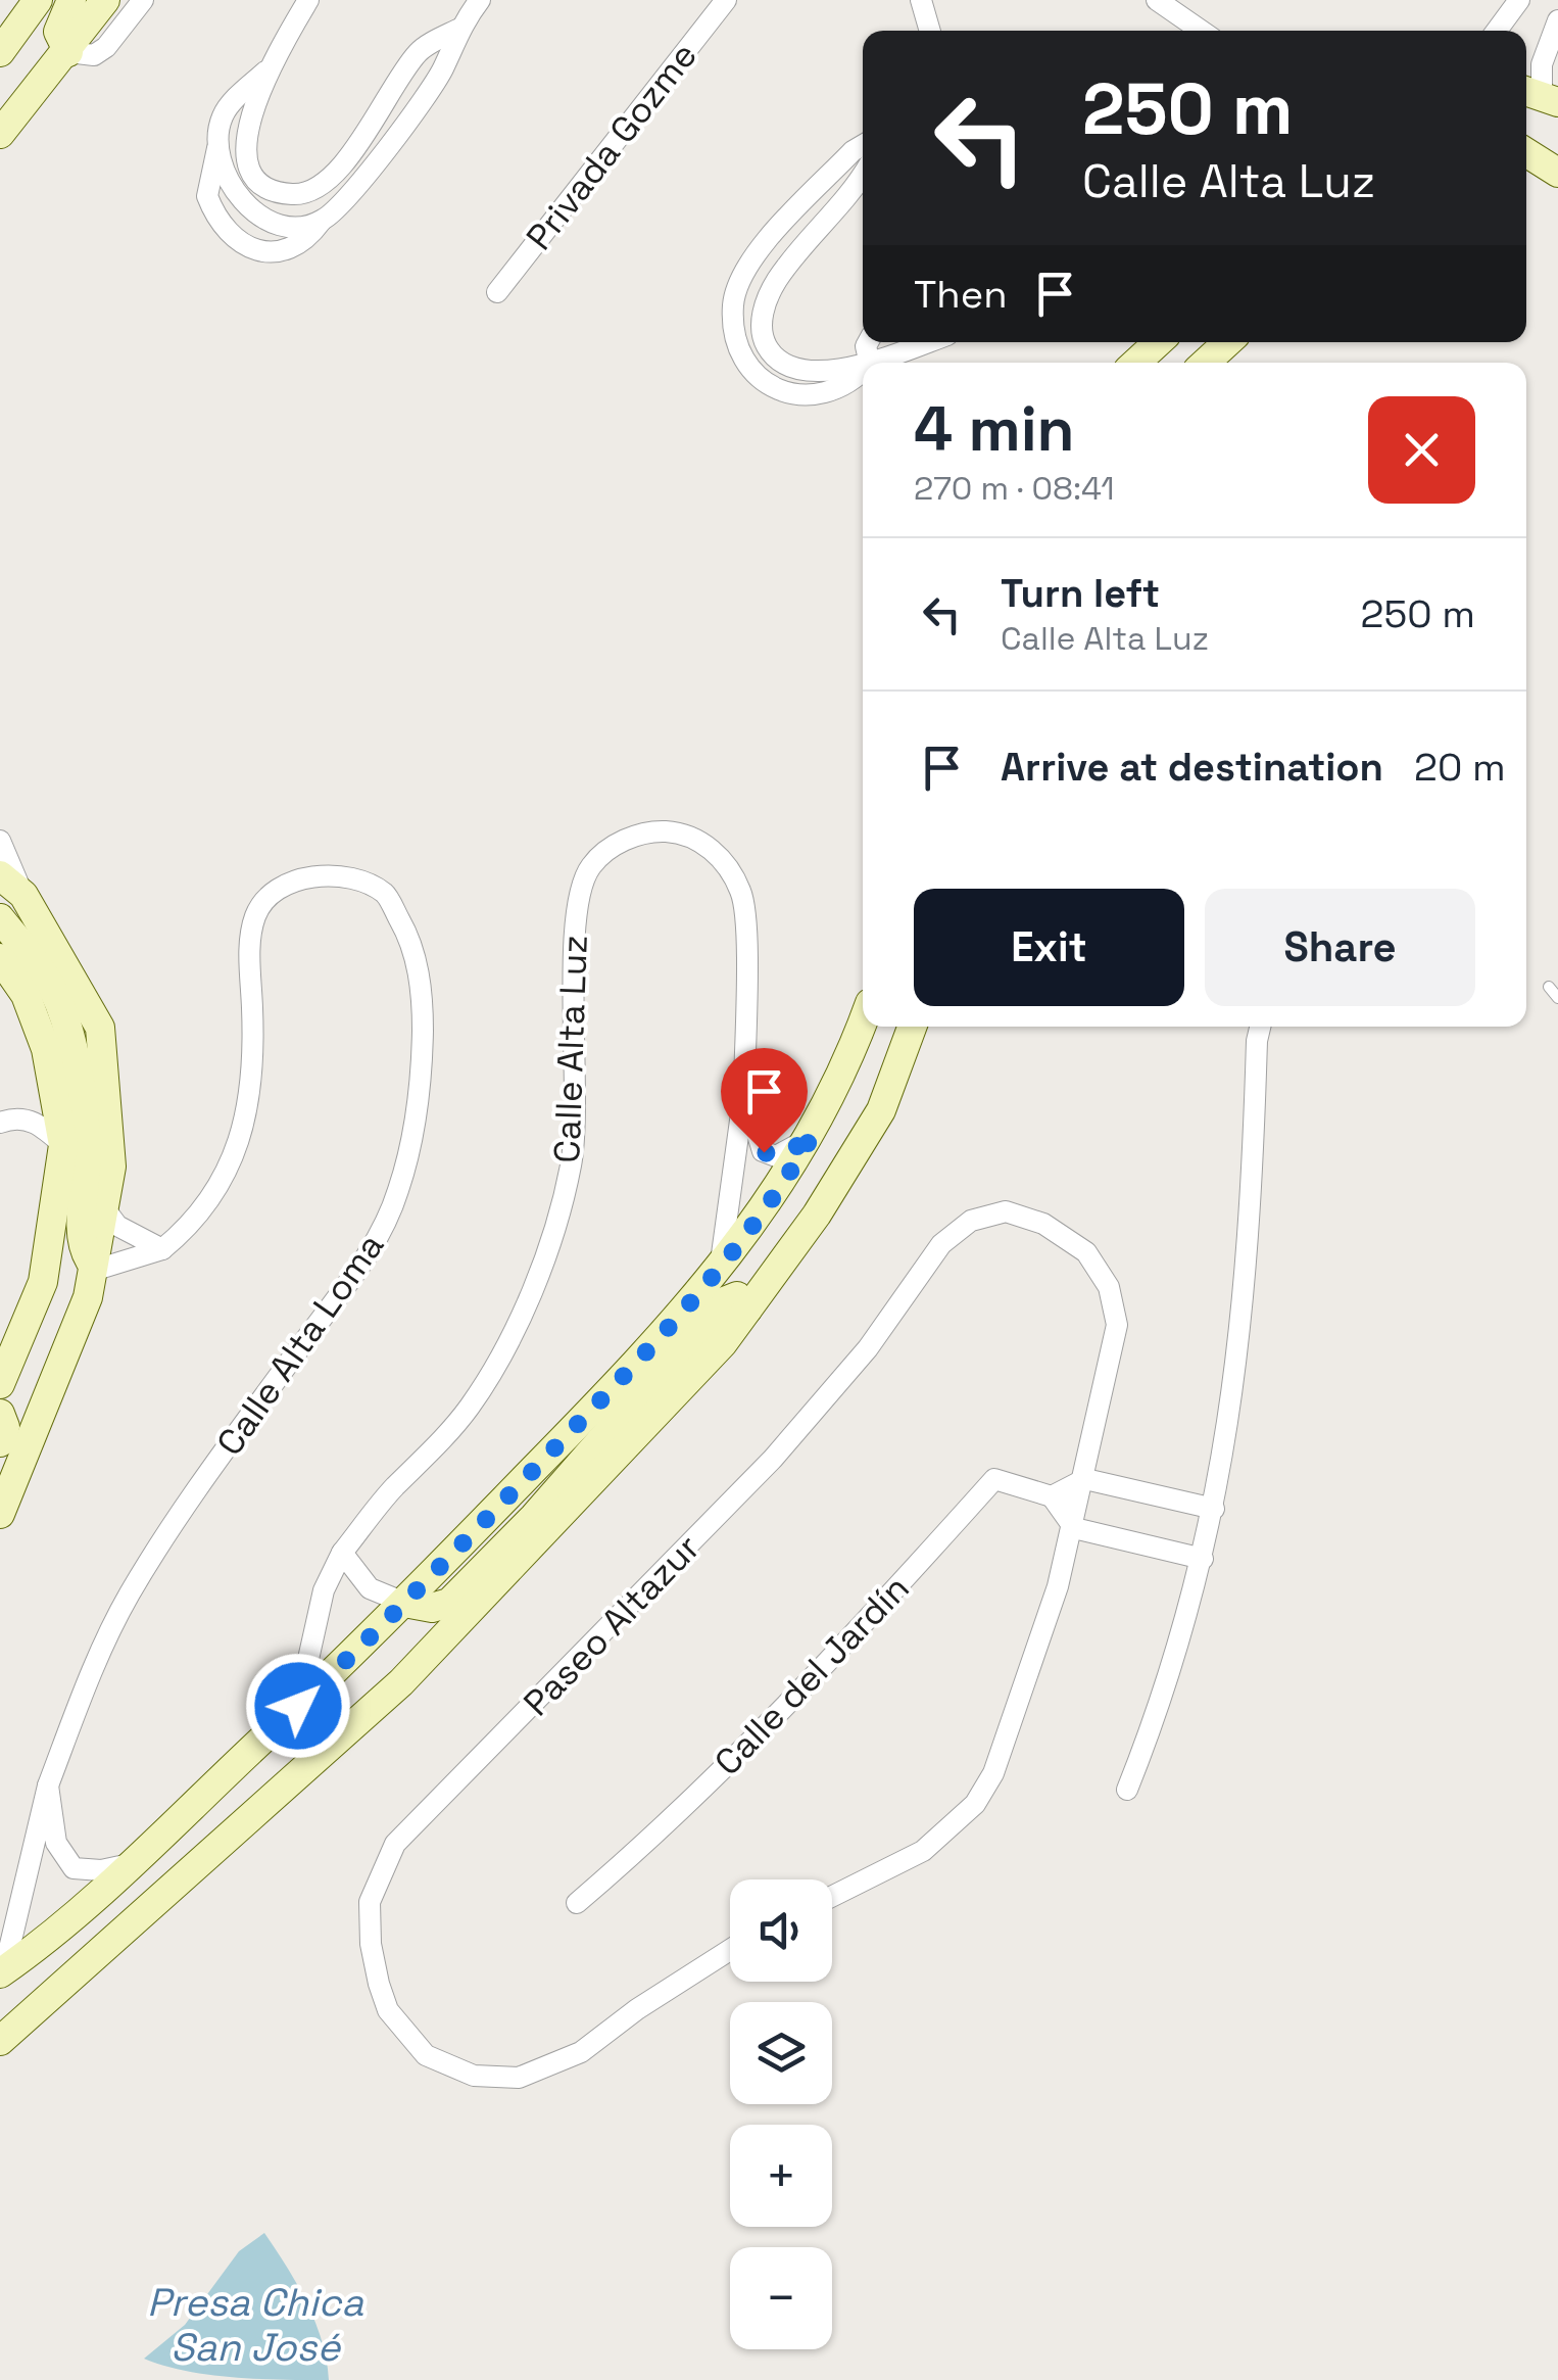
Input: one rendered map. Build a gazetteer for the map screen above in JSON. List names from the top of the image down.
{
  "streets": {
    "street": [
      "Privada Gozme",
      "Calle Alta Luz",
      "Calle Alta Loma",
      "Paseo Altazur",
      "Calle del Jardín"
    ]
  },
  "water": ["Presa Chica San José"],
  "page": {
    "turn": ["250 m", "Calle Alta Luz"],
    "then": "Then",
    "heading": ["4 min", "270 m · 08:41"],
    "list": [
      {
        "name": "Turn left",
        "note": "Calle Alta Luz",
        "value": "250 m"
      },
      {
        "name": "Arrive at destination",
        "value": "20 m"
      }
    ],
    "buttons": ["Exit", "Share"],
    "map_buttons": ["+", "−"]
  }
}
